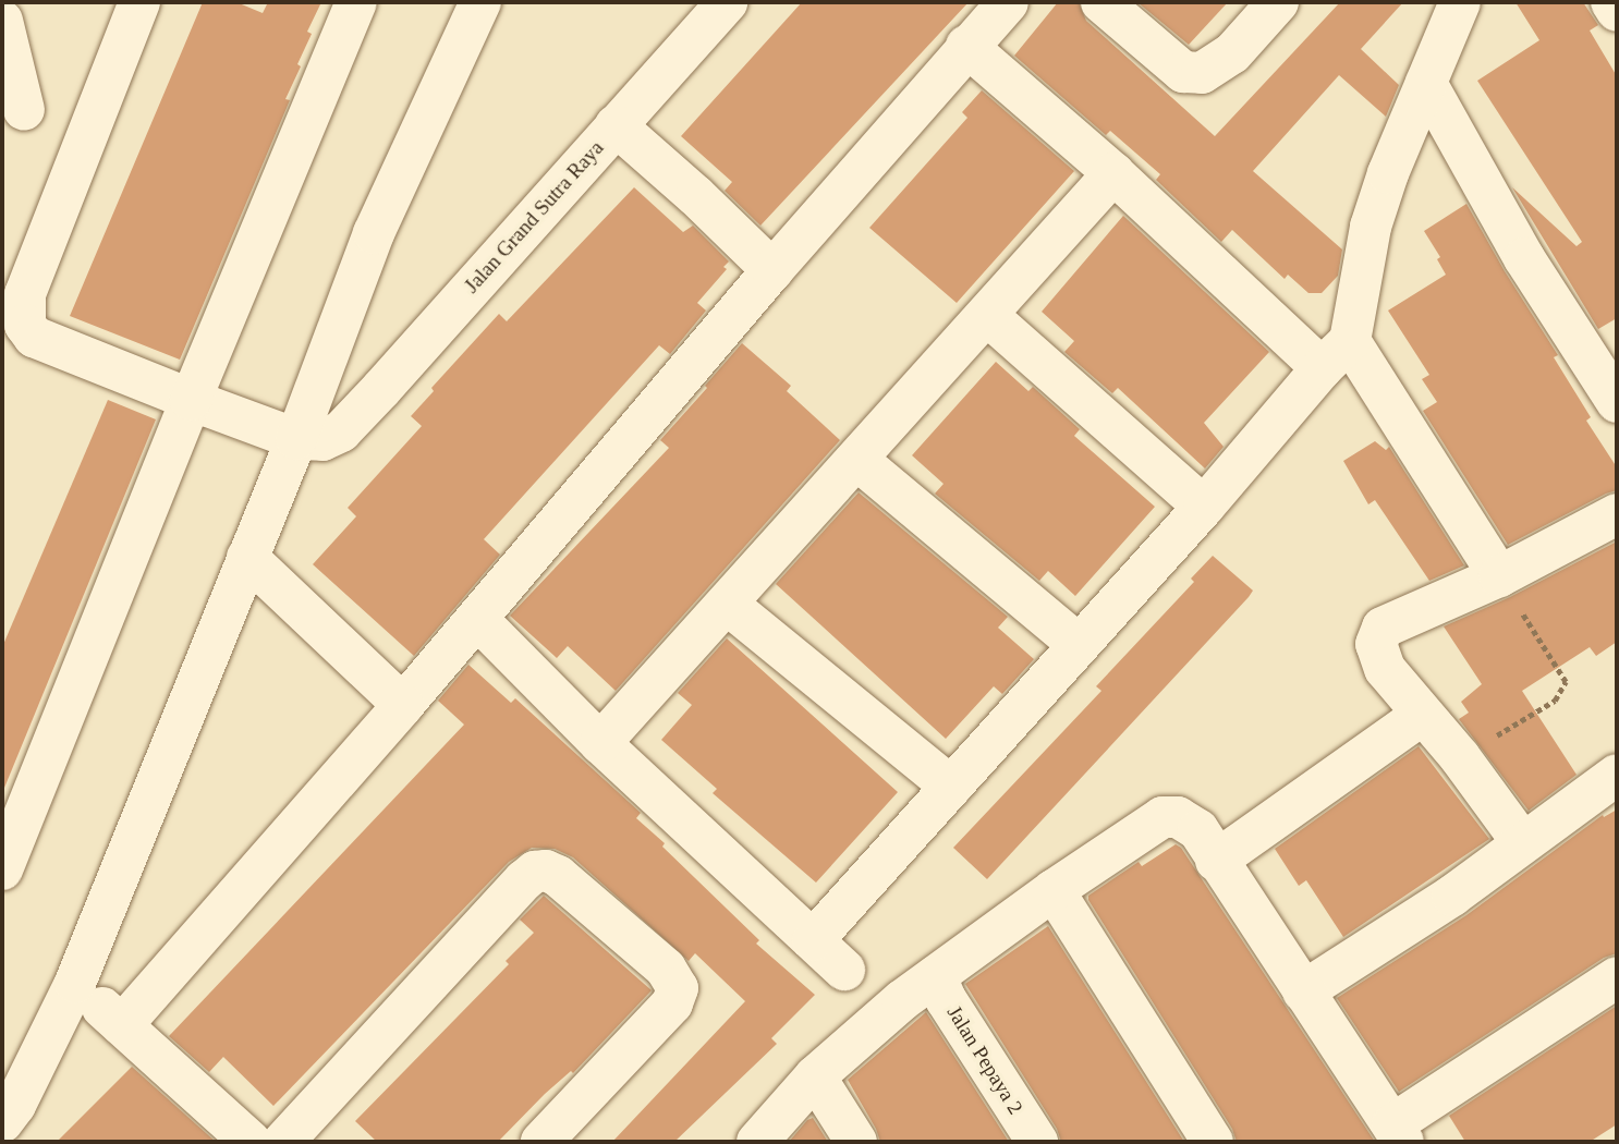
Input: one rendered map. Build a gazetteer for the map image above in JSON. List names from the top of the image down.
{
  "streets": {
    "street": ["Jalan Grand Sutra Raya", "Jalan Pepaya 2"]
  }
}
